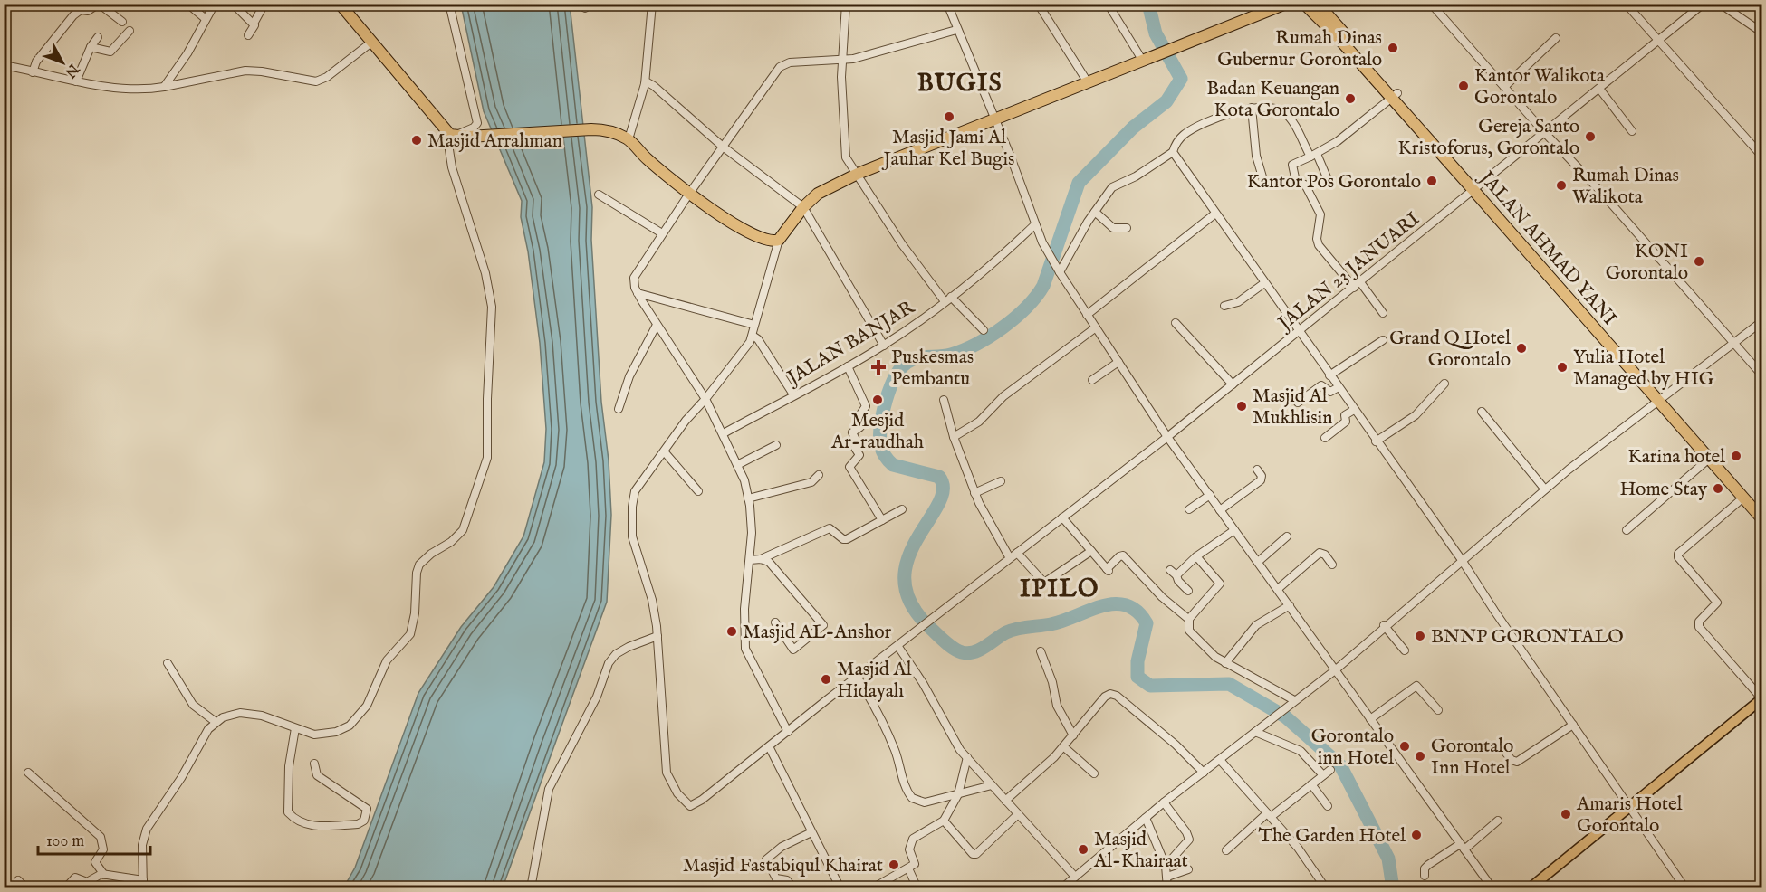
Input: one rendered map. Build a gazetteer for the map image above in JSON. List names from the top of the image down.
{
  "streets": {
    "highway": ["JALAN AHMAD YANI"],
    "street": ["JALAN 23 JANUARI", "JALAN BANJAR"]
  },
  "crossings": [
    ["JALAN AHMAD YANI", "JALAN 23 JANUARI"]
  ],
  "districts": ["BUGIS", "IPILO"],
  "places": {
    "other": [
      "Rumah Dinas Gubernur Gorontalo",
      "Kantor Walikota Gorontalo",
      "Badan Keuangan Kota Gorontalo",
      "Masjid Jami Al Jauhar Kel Bugis",
      "Gereja Santo Kristoforus, Gorontalo",
      "Masjid Arrahman",
      "Kantor Pos Gorontalo",
      "Rumah Dinas Walikota",
      "KONI Gorontalo",
      "Grand Q Hotel Gorontalo",
      "Yulia Hotel Managed by HIG",
      "Mesjid Ar-raudhah",
      "Masjid Al Mukhlisin",
      "Karina hotel",
      "Home Stay",
      "Masjid AL-Anshor",
      "BNNP GORONTALO",
      "Masjid Al Hidayah",
      "Gorontalo inn Hotel",
      "Gorontalo Inn Hotel",
      "Amaris Hotel Gorontalo",
      "The Garden Hotel",
      "Masjid Al-Khairaat",
      "Masjid Fastabiqul Khairat"
    ],
    "health": ["Puskesmas Pembantu"]
  },
  "scale_bar": "100 m",
  "north": "bottom right"
}
